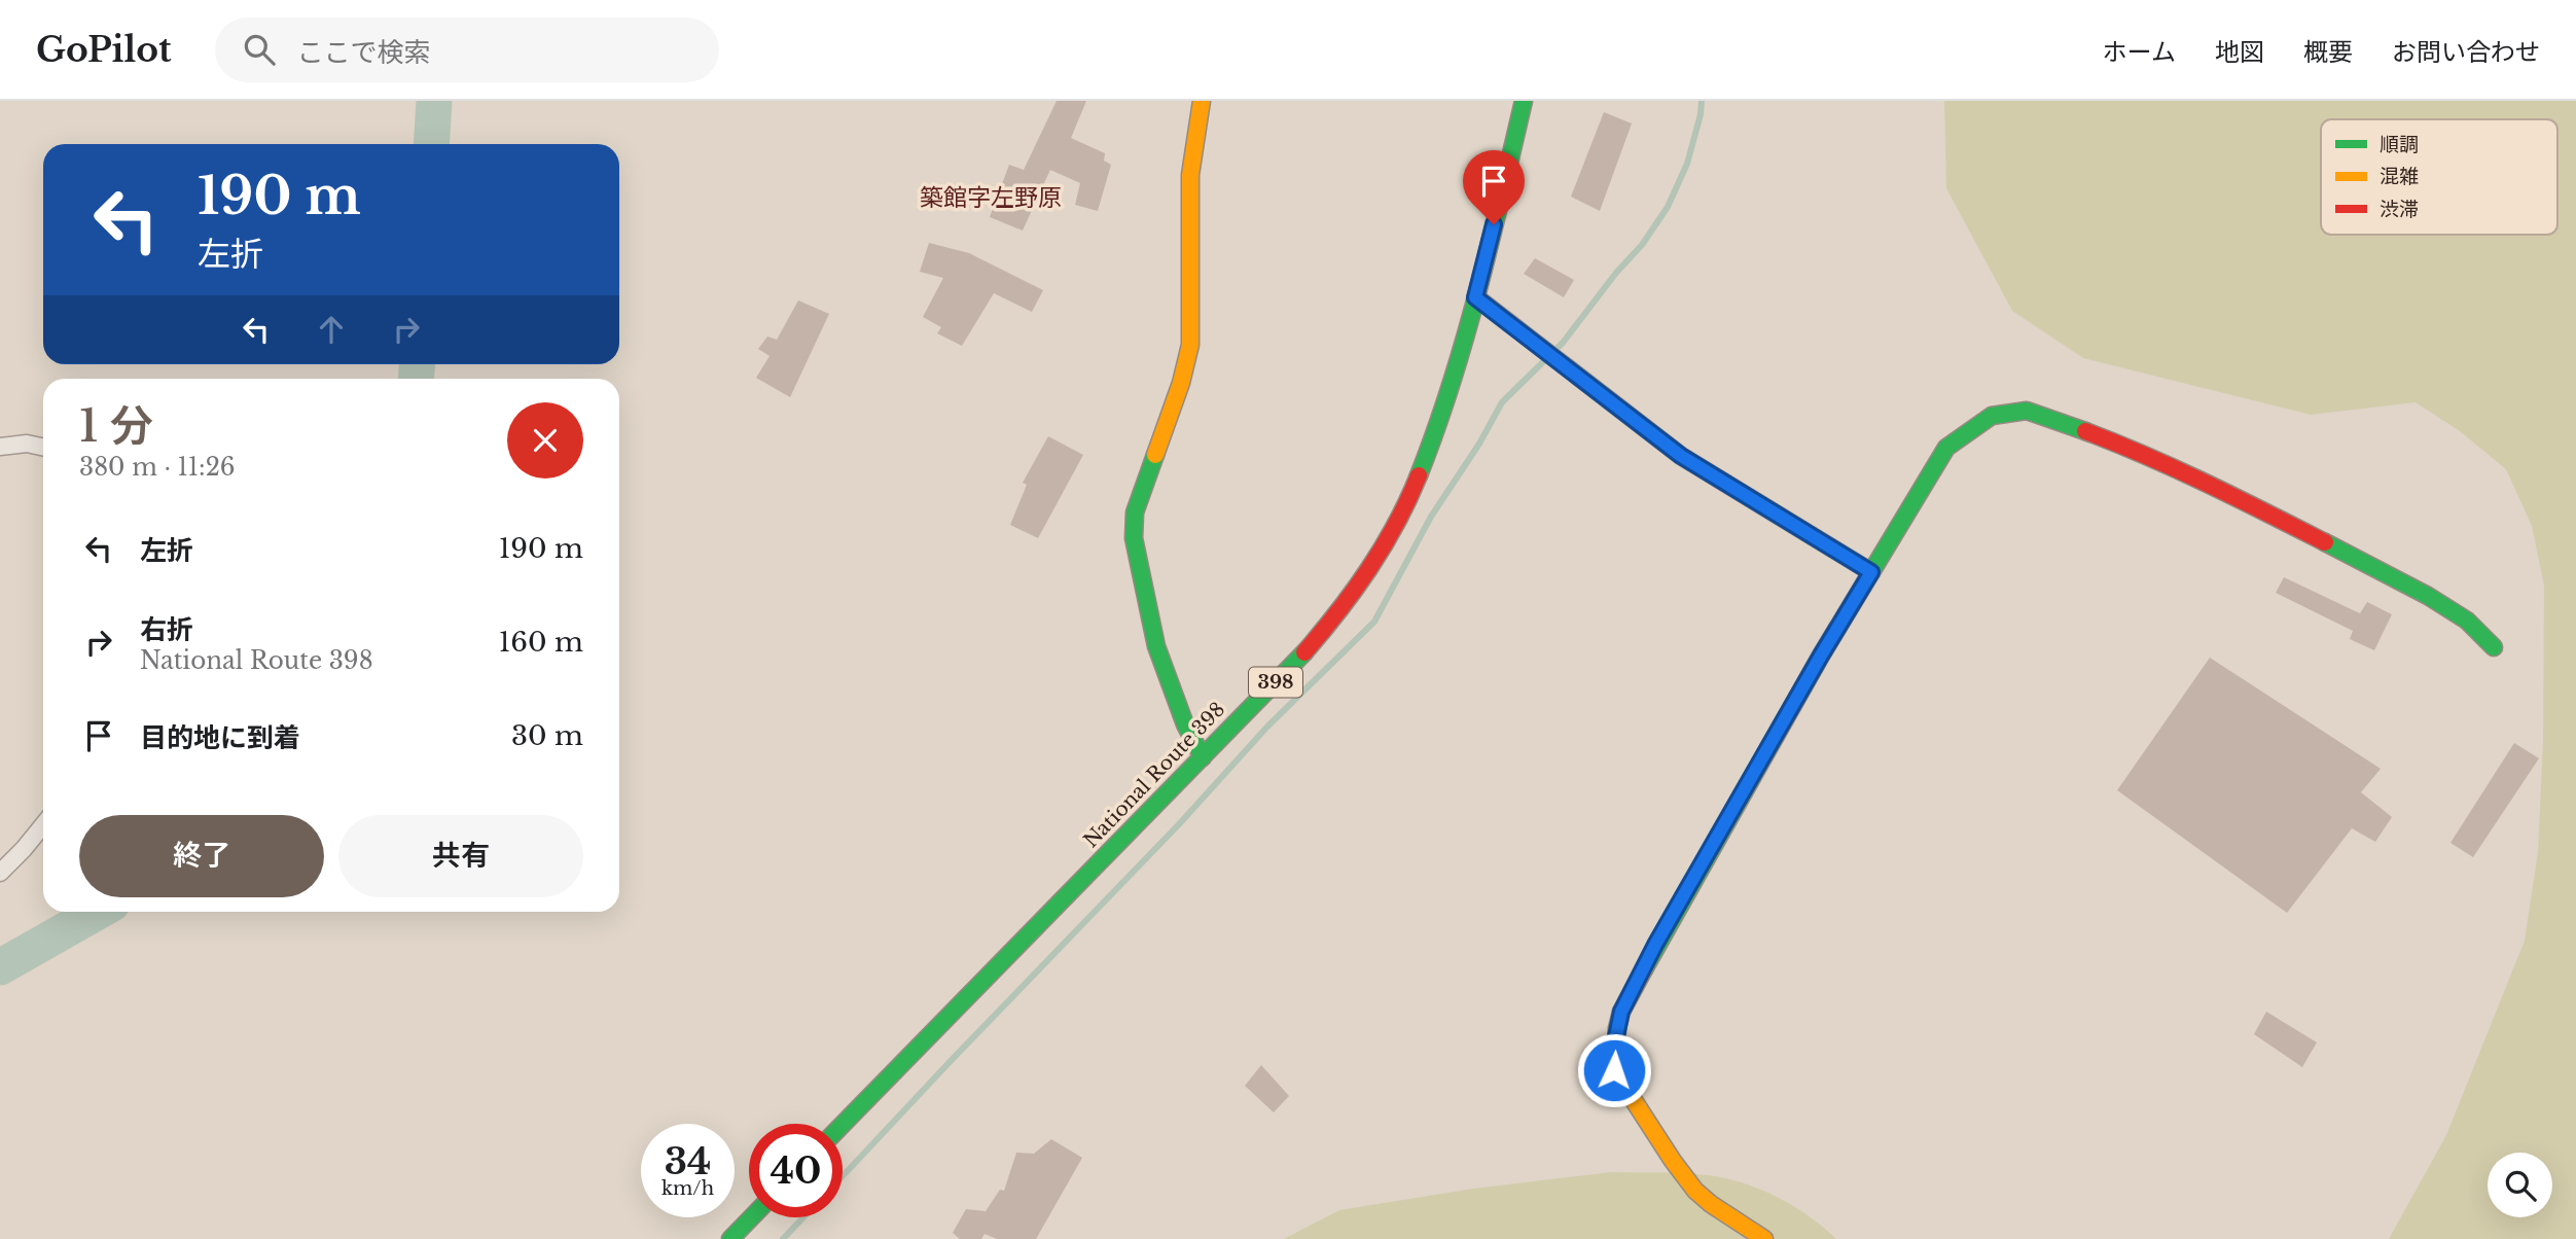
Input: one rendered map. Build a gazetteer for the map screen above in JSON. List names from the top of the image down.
{
  "streets": {
    "main road": ["398", "National Route 398"]
  },
  "districts": ["築館字左野原"],
  "legend": ["順調", "混雑", "渋滞"],
  "page": {
    "header": "GoPilot",
    "search": "ここで検索",
    "nav": [
      "ホーム",
      "地図",
      "概要",
      "お問い合わせ"
    ],
    "turn": ["190 m", "左折"],
    "heading": ["1 分", "380 m · 11:26"],
    "list": [
      {
        "name": "左折",
        "value": "190 m"
      },
      {
        "name": "右折",
        "note": "National Route 398",
        "value": "160 m"
      },
      {
        "name": "目的地に到着",
        "value": "30 m"
      }
    ],
    "buttons": ["終了", "共有"],
    "speed": "34 km/h",
    "limit": "40"
  }
}
